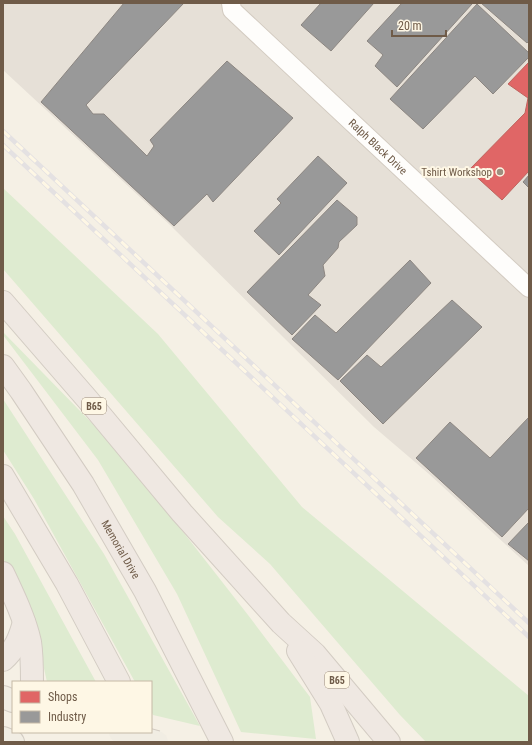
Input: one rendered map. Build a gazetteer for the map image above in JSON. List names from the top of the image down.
{
  "streets": {
    "highway": ["B65", "Memorial Drive"],
    "street": ["Ralph Black Drive"]
  },
  "places": ["Tshirt Workshop"],
  "legend": ["Shops", "Industry"],
  "scale_bar": "20 m"
}
